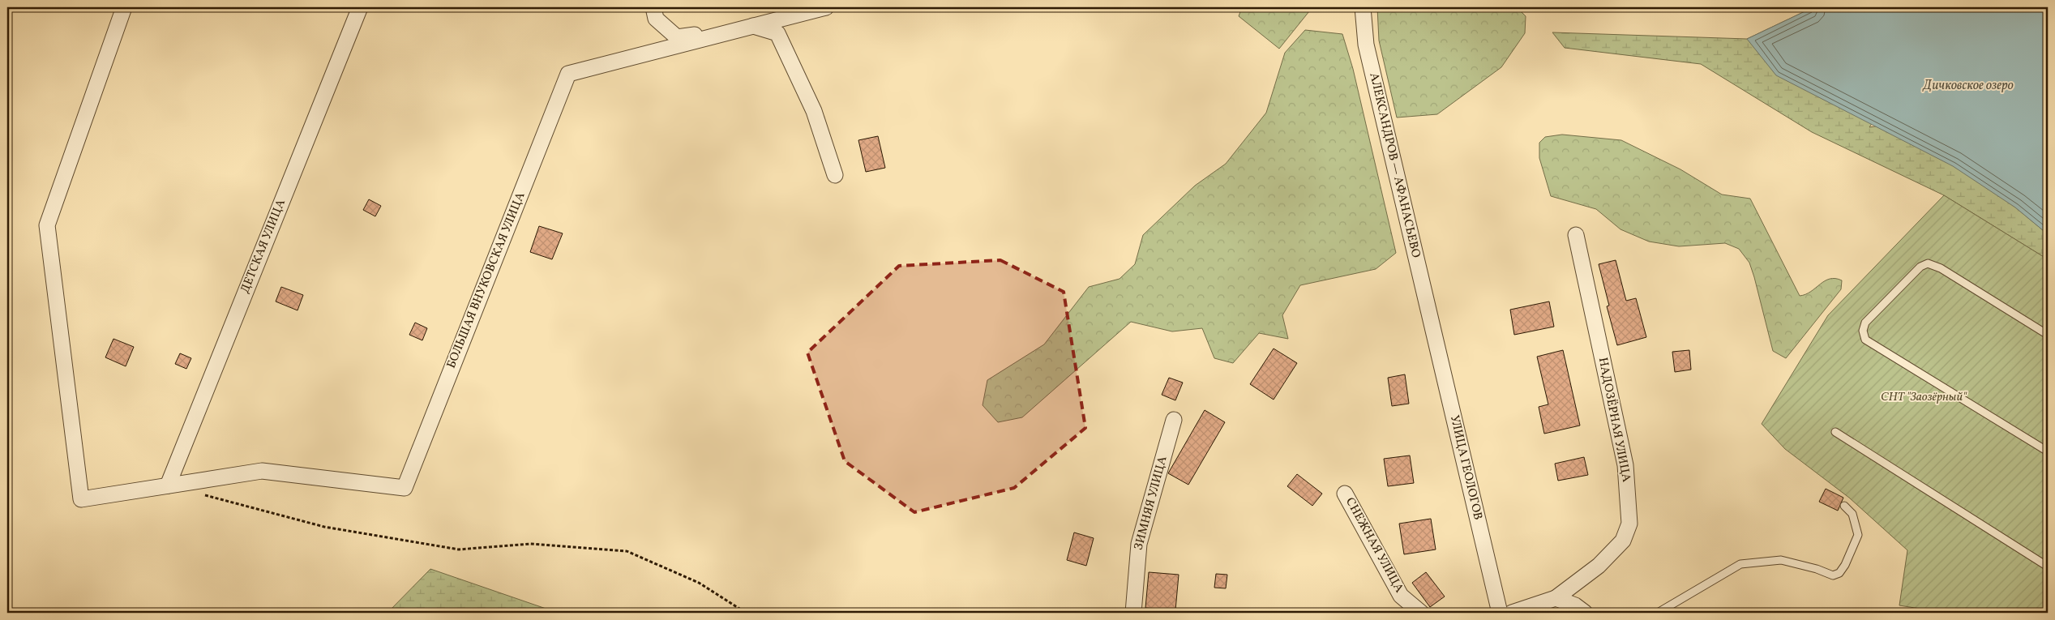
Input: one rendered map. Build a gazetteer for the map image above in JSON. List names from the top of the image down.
{
  "streets": {
    "street": [
      "АЛЕКСАНДРОВ — АФАНАСЬЕВО",
      "ДЕТСКАЯ УЛИЦА",
      "БОЛЬШАЯ ВНУКОВСКАЯ УЛИЦА",
      "НАДОЗЁРНАЯ УЛИЦА",
      "УЛИЦА ГЕОЛОГОВ",
      "ЗИМНЯЯ УЛИЦА",
      "СНЕЖНАЯ УЛИЦА"
    ]
  },
  "crossings": [
    ["АЛЕКСАНДРОВ — АФАНАСЬЕВО", "УЛИЦА ГЕОЛОГОВ"],
    ["ДЕТСКАЯ УЛИЦА", "БОЛЬШАЯ ВНУКОВСКАЯ УЛИЦА"]
  ],
  "water": ["Дичковское озеро"],
  "parks": ["СНТ \"Заозёрный\""]
}
